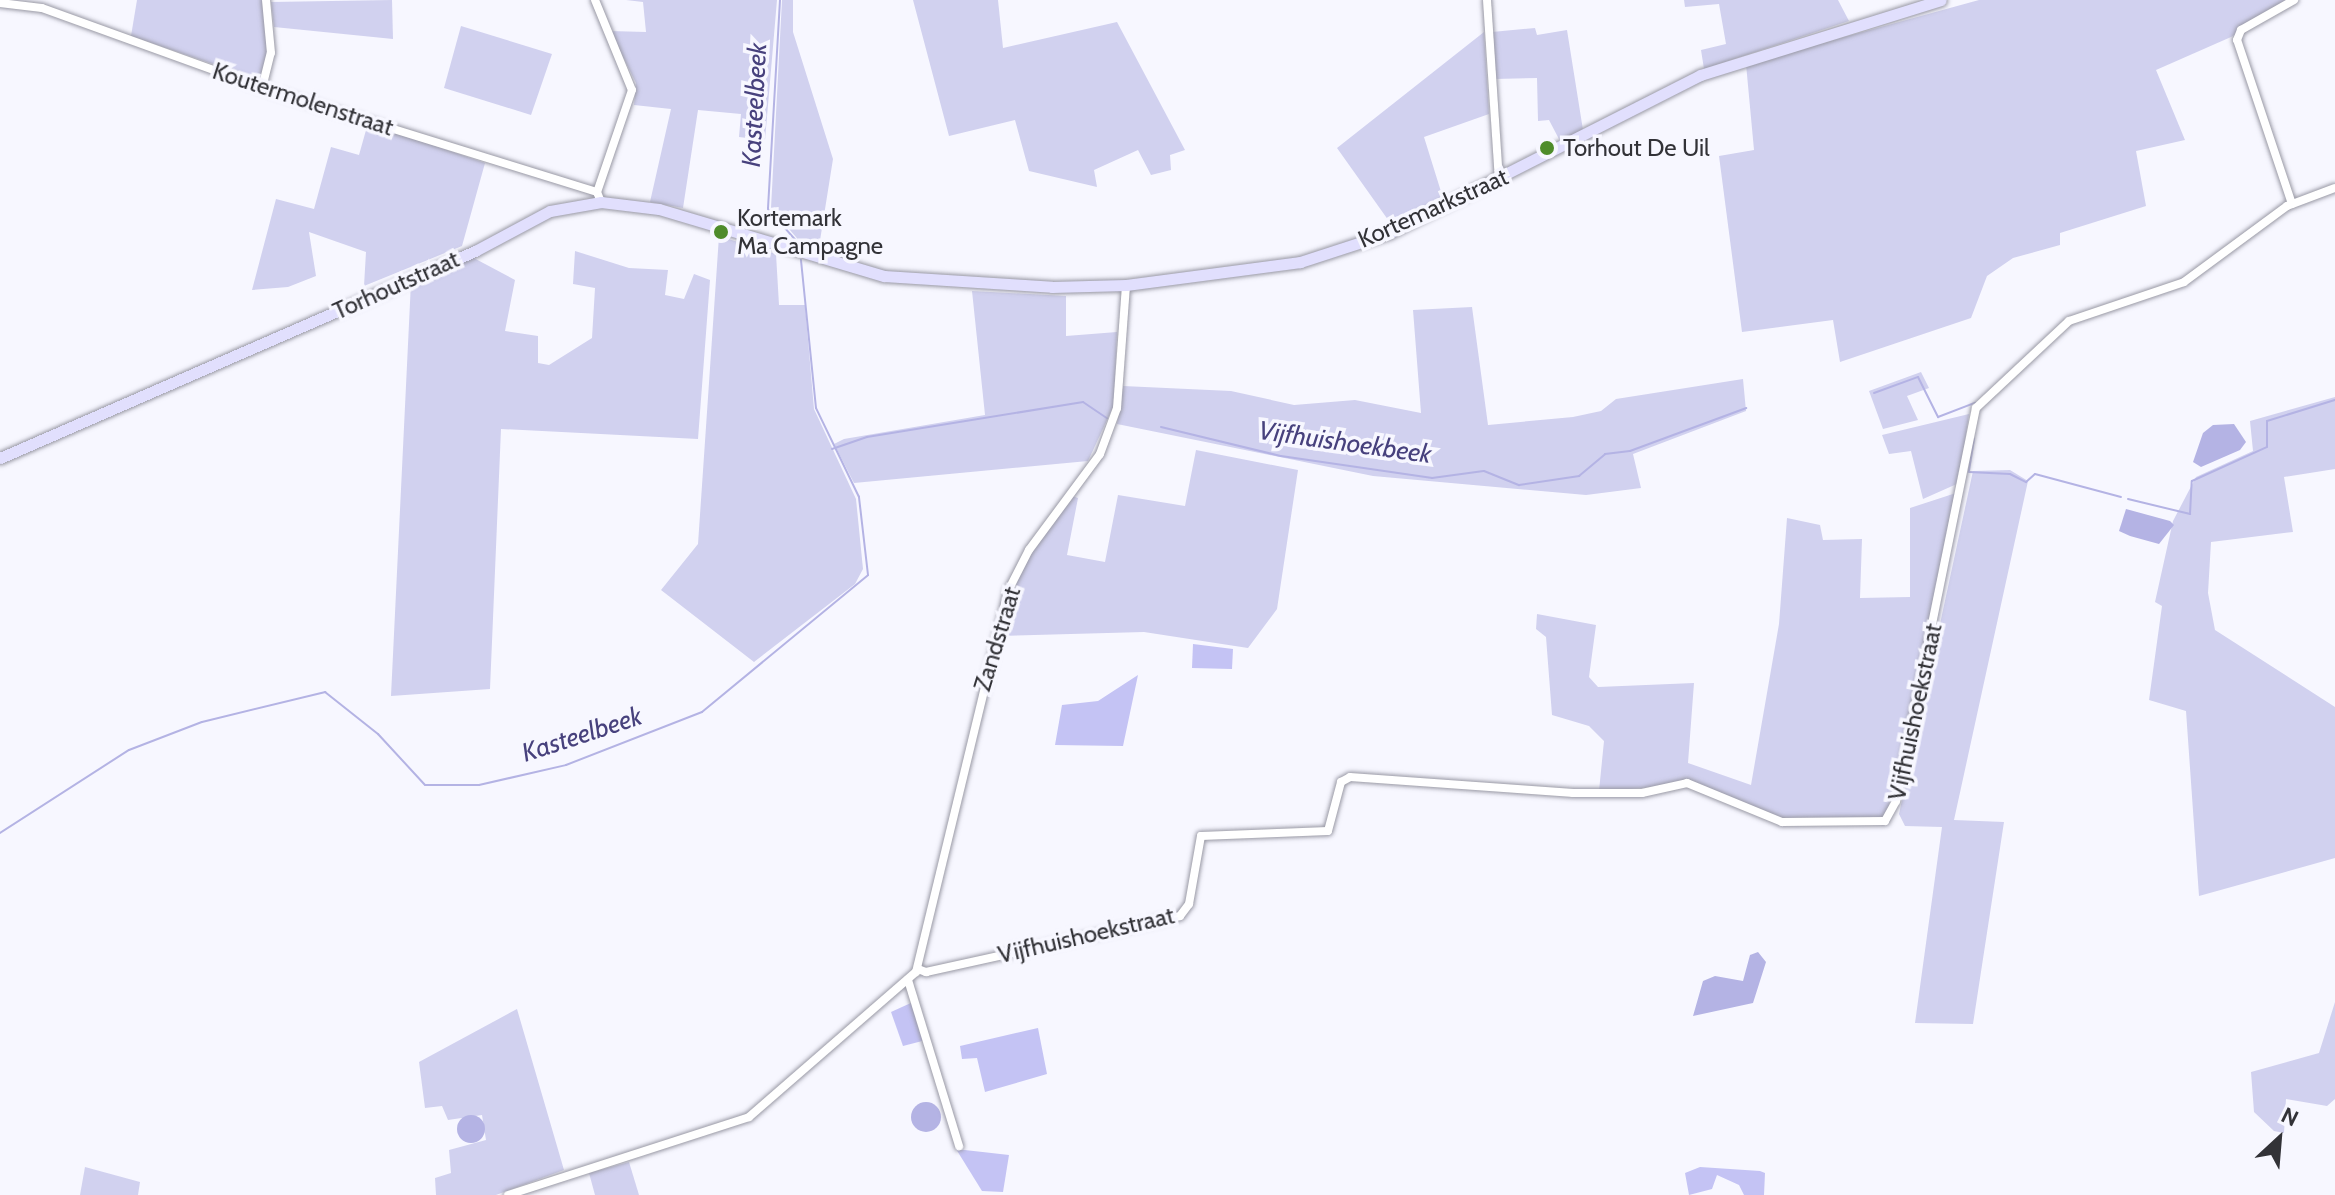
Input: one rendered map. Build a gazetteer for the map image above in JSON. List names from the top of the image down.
{
  "streets": {
    "street": [
      "Koutermolenstraat",
      "Kortemarkstraat",
      "Torhoutstraat",
      "Zandstraat",
      "Vijfhuishoekstraat"
    ]
  },
  "crossings": [
    ["Koutermolenstraat", "Torhoutstraat"],
    ["Kortemarkstraat", "Torhoutstraat"],
    ["Kortemarkstraat", "Zandstraat"],
    ["Zandstraat", "Vijfhuishoekstraat"]
  ],
  "water": ["Kasteelbeek", "Vijfhuishoekbeek"],
  "places": ["Torhout De Uil", "Kortemark Ma Campagne"],
  "north": "top right"
}
